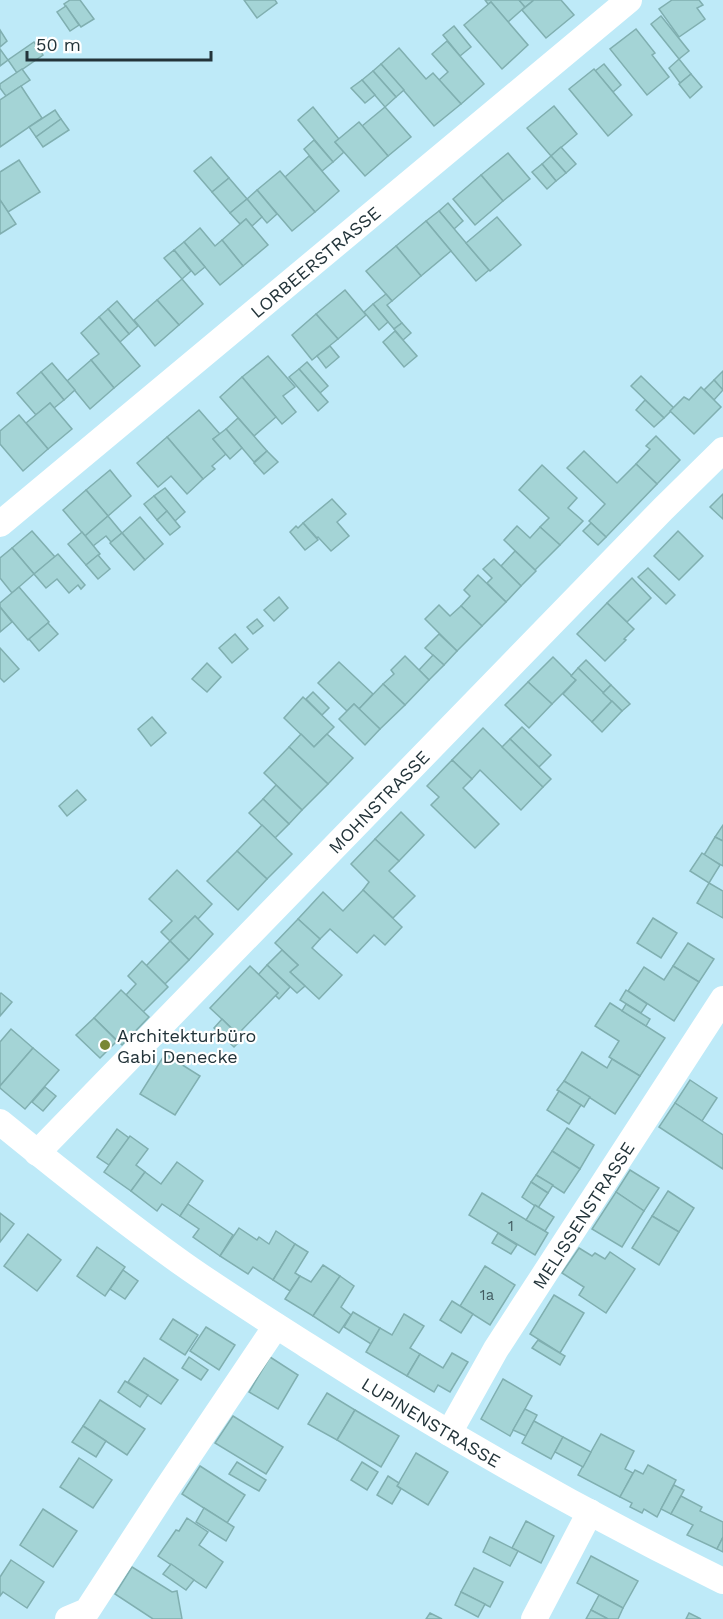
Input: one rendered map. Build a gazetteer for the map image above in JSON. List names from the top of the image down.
{
  "streets": {
    "street": [
      "LORBEERSTRASSE",
      "MOHNSTRASSE",
      "MELISSENSTRASSE",
      "LUPINENSTRASSE"
    ]
  },
  "crossings": [
    ["MOHNSTRASSE", "LUPINENSTRASSE"],
    ["MELISSENSTRASSE", "LUPINENSTRASSE"]
  ],
  "places": ["Architekturbüro Gabi Denecke"],
  "house_numbers": ["1", "1a"],
  "scale_bar": "50 m"
}
